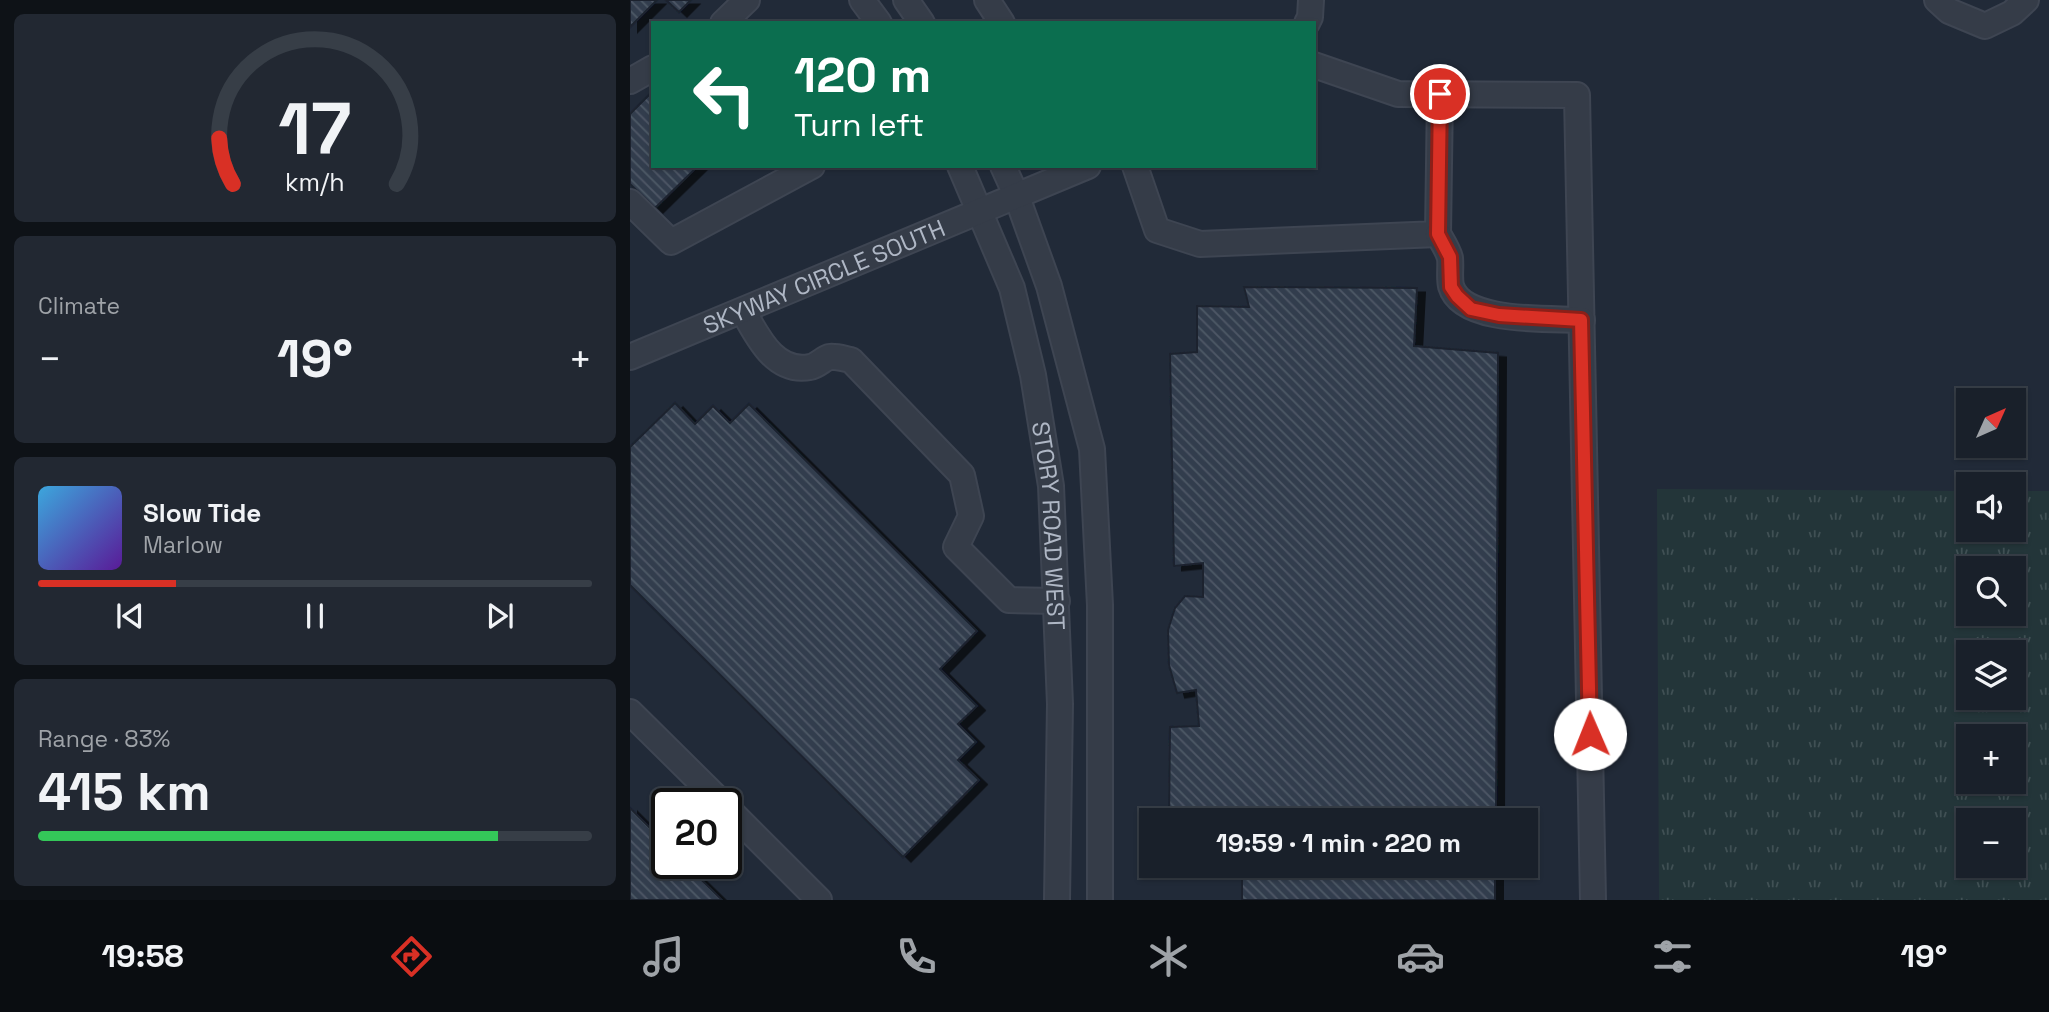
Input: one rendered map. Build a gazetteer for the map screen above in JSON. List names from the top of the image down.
{
  "streets": {
    "street": ["SKYWAY CIRCLE SOUTH", "STORY ROAD WEST"]
  },
  "crossings": [
    ["SKYWAY CIRCLE SOUTH", "STORY ROAD WEST"]
  ],
  "north": "top right",
  "page": {
    "turn": ["120 m", "Turn left"],
    "tile": [
      "Climate",
      ["Range · 83%", "415 km"]
    ],
    "heat": ["−", "19°", "+"],
    "map_buttons": ["+", "−"],
    "song": ["Slow Tide", "Marlow"],
    "limit": "20",
    "trip": "19:59 · 1 min · 220 m",
    "tabs": ["19:58", "19°"],
    "gauge": ["17", "km/h"]
  }
}
